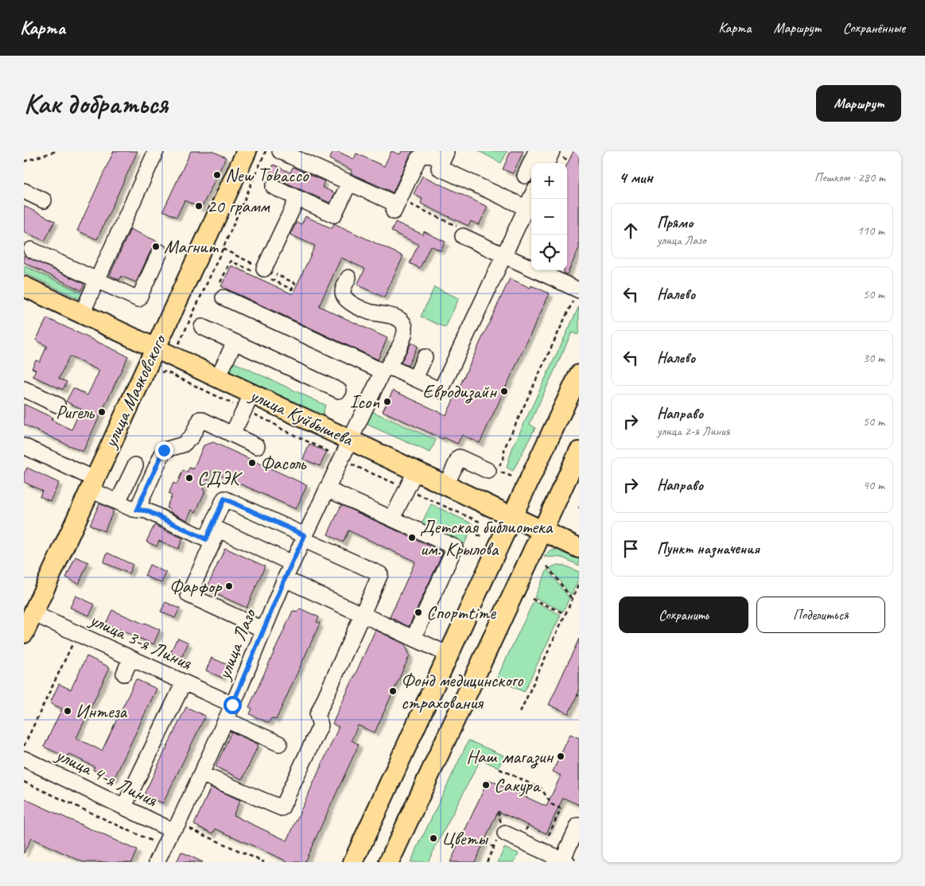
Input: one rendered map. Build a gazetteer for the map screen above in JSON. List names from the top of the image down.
{
  "streets": {
    "main road": ["улица Маяковского", "улица Куйбышева"],
    "street": ["улица 3-я Линия", "улица Лазо", "улица 4-я Линия"]
  },
  "crossings": [
    ["улица Маяковского", "улица Куйбышева"],
    ["улица Маяковского", "улица 3-я Линия"],
    ["улица Куйбышева", "улица Лазо"],
    ["улица 3-я Линия", "улица Лазо"],
    ["улица Лазо", "улица 4-я Линия"]
  ],
  "places": [
    "New Tobacco",
    "20 грамм",
    "Магнит",
    "Евродизайн",
    "Icon",
    "Ригель",
    "Фасоль",
    "СДЭК",
    "Детская библиотека им. Крылова",
    "Фарфор",
    "Спортtime",
    "Фонд медицинского страхования",
    "Интеза",
    "Наш магазин",
    "Сакура",
    "Цветы"
  ],
  "page": {
    "header": "Карта",
    "nav": ["Карта", "Маршрут", "Сохранённые"],
    "buttons": [
      "Маршрут",
      ["Сохранить", "Поделиться"]
    ],
    "title": "Как добраться",
    "heading": ["4 мин", "Пешком · 280 m"],
    "map_buttons": ["+", "−"],
    "list": [
      ["Прямо", "улица Лазо", "110 m"],
      ["Налево", "50 m"],
      ["Налево", "30 m"],
      ["Направо", "улица 2-я Линия", "50 m"],
      ["Направо", "40 m"],
      "Пункт назначения"
    ]
  }
}
